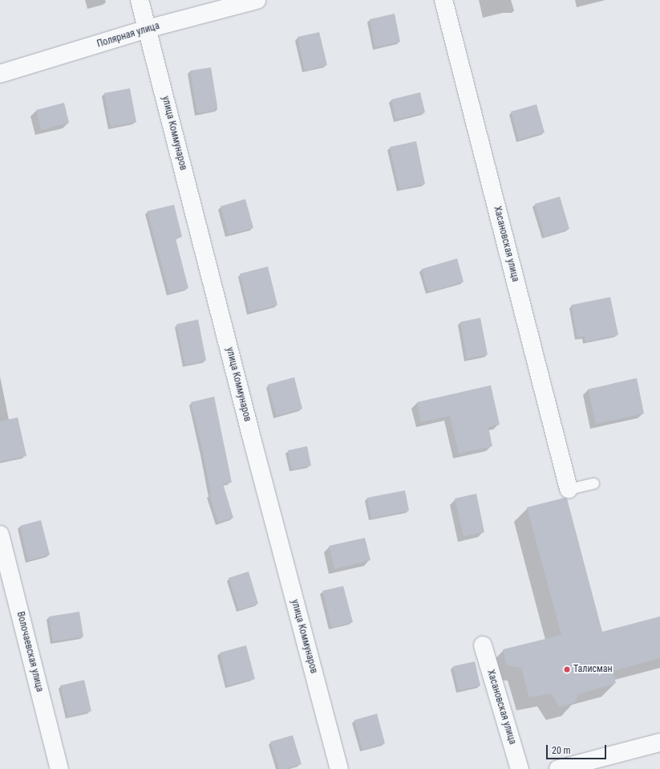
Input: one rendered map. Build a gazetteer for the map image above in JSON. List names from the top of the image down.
{
  "streets": {
    "street": [
      "Полярная улица",
      "улица Коммунаров",
      "Хасановская улица",
      "Волочаевская улица"
    ]
  },
  "crossings": [
    ["Полярная улица", "улица Коммунаров"]
  ],
  "places": ["Талисман"],
  "scale_bar": "20 m"
}
